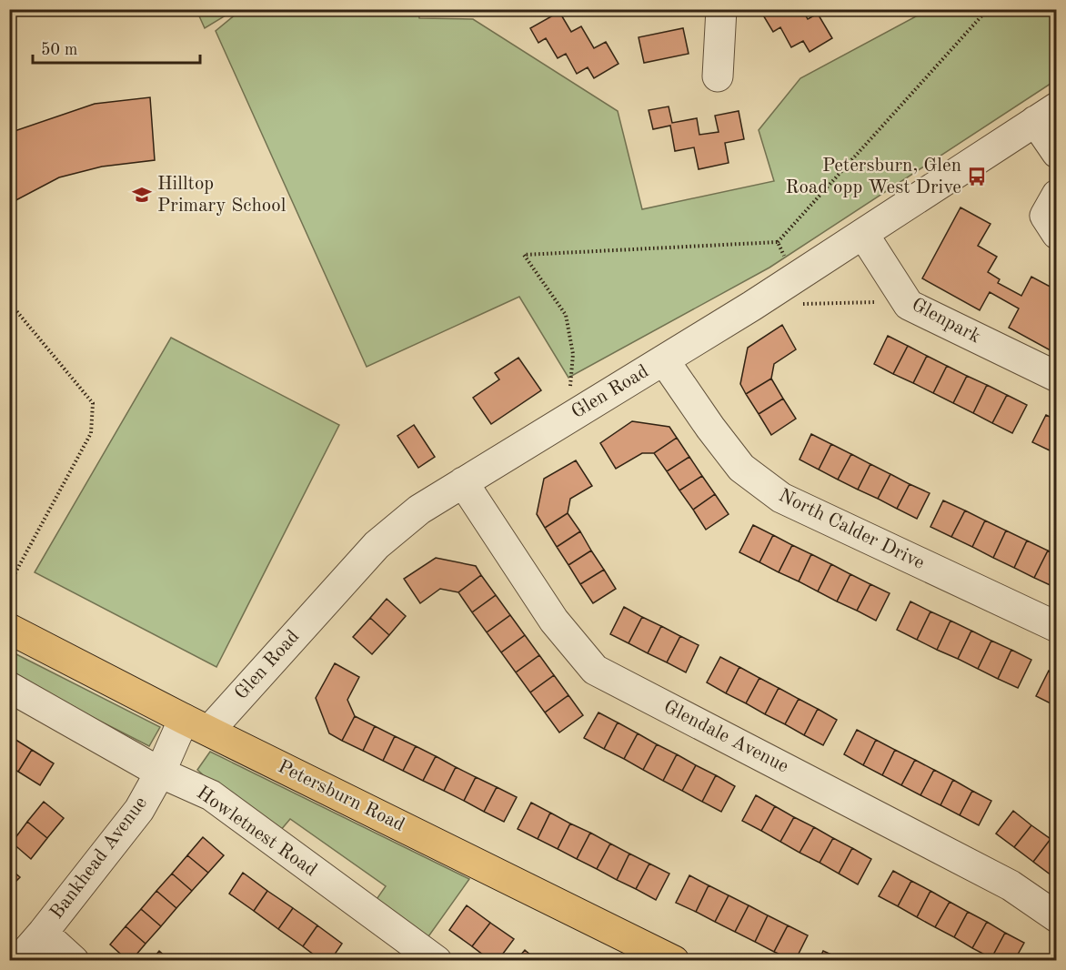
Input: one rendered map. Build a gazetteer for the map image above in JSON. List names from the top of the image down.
{
  "streets": {
    "main road": ["Petersburn Road"],
    "street": [
      "Glenpark",
      "Glen Road",
      "North Calder Drive",
      "Glendale Avenue",
      "Howletnest Road",
      "Bankhead Avenue"
    ]
  },
  "crossings": [
    ["Glenpark", "Glen Road"],
    ["Glen Road", "North Calder Drive"],
    ["Glen Road", "Glendale Avenue"],
    ["Glen Road", "Petersburn Road"],
    ["Glen Road", "Bankhead Avenue"],
    ["Petersburn Road", "Bankhead Avenue"],
    ["Howletnest Road", "Bankhead Avenue"]
  ],
  "places": {
    "bus stop": ["Petersburn, Glen Road opp West Drive"],
    "school or university": ["Hilltop Primary School"]
  },
  "scale_bar": "50 m"
}
